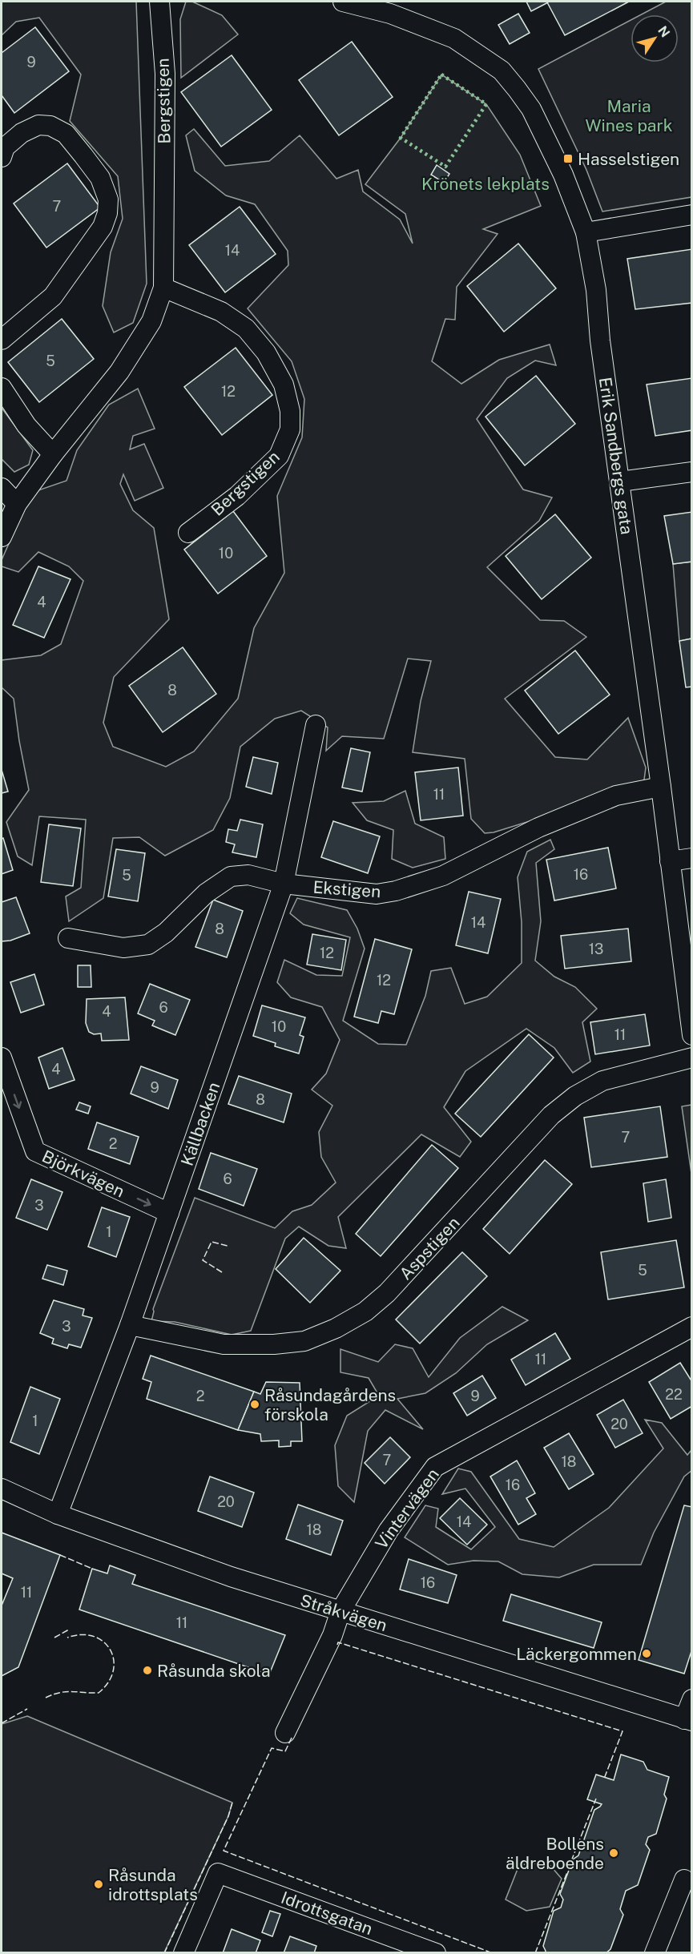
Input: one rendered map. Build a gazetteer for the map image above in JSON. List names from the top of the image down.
{
  "streets": {
    "street": [
      "Bergstigen",
      "Erik Sandbergs gata",
      "Ekstigen",
      "Källbacken",
      "Björkvägen",
      "Aspstigen",
      "Vintervägen",
      "Stråkvägen",
      "Idrottsgatan"
    ]
  },
  "crossings": [
    ["Erik Sandbergs gata", "Ekstigen"],
    ["Ekstigen", "Källbacken"],
    ["Källbacken", "Björkvägen"],
    ["Källbacken", "Aspstigen"],
    ["Källbacken", "Stråkvägen"],
    ["Vintervägen", "Stråkvägen"]
  ],
  "one_way": ["Björkvägen"],
  "parks": ["Maria Wines park", "Krönets lekplats"],
  "places": {
    "transit": ["Hasselstigen"],
    "other": [
      "Råsundagårdens förskola",
      "Läckergommen",
      "Råsunda skola",
      "Bollens äldreboende",
      "Råsunda idrottsplats"
    ]
  },
  "house_numbers": [
    "9",
    "7",
    "14",
    "5",
    "12",
    "10",
    "4",
    "8",
    "11",
    "16",
    "5",
    "14",
    "8",
    "13",
    "12",
    "12",
    "6",
    "4",
    "10",
    "11",
    "4",
    "9",
    "8",
    "7",
    "2",
    "6",
    "3",
    "1",
    "5",
    "3",
    "11",
    "22",
    "2",
    "9",
    "1",
    "20",
    "7",
    "18",
    "16",
    "20",
    "14",
    "18",
    "16",
    "11",
    "11"
  ],
  "north": "top right"
}
